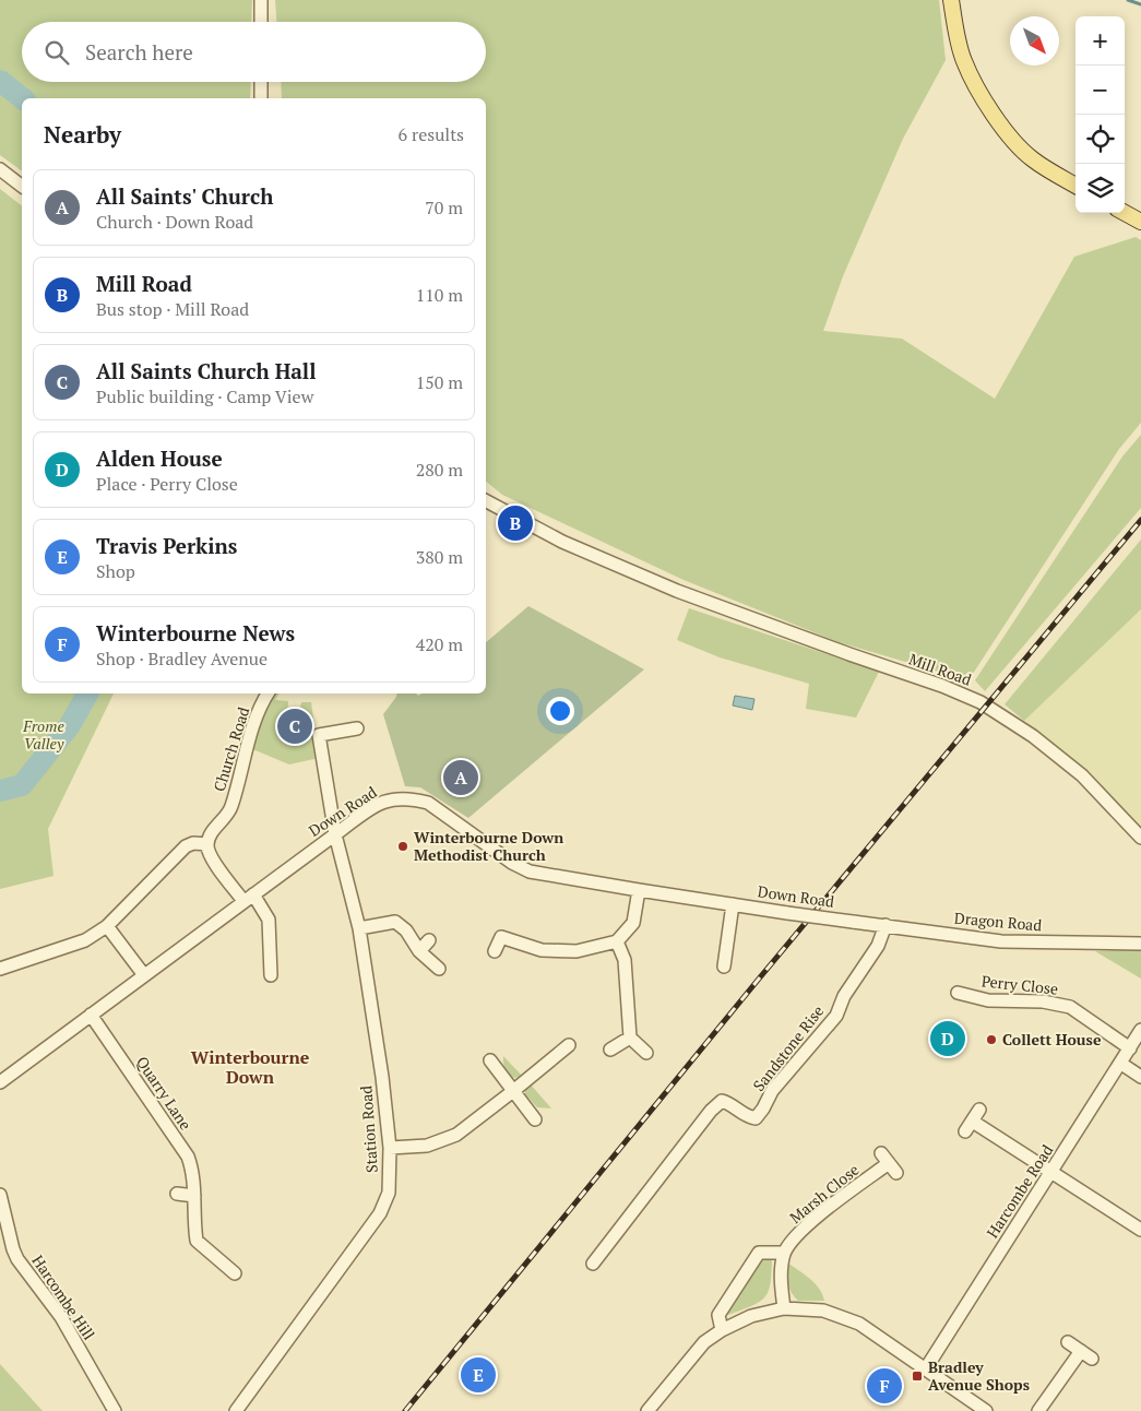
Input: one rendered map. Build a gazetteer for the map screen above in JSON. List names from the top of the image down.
{
  "streets": {
    "street": [
      "Mill Road",
      "Church Road",
      "Down Road",
      "Dragon Road",
      "Perry Close",
      "Sandstone Rise",
      "Quarry Lane",
      "Station Road",
      "Harcombe Road",
      "Marsh Close",
      "Harcombe Hill"
    ]
  },
  "crossings": [
    ["Down Road", "Dragon Road"],
    ["Down Road", "Quarry Lane"],
    ["Down Road", "Station Road"],
    ["Dragon Road", "Sandstone Rise"],
    ["Perry Close", "Harcombe Road"]
  ],
  "districts": ["Winterbourne Down"],
  "parks": ["Frome Valley"],
  "places": {
    "other": ["Winterbourne Down Methodist Church", "Collett House"],
    "transit": ["Bradley Avenue Shops"]
  },
  "north": "bottom right",
  "page": {
    "map_buttons": ["+", "−"],
    "search": "Search here",
    "heading": ["Nearby", "6 results"],
    "list": [
      {
        "mark": "A",
        "name": "All Saints' Church",
        "note": "Church · Down Road",
        "value": "70 m"
      },
      {
        "mark": "B",
        "name": "Mill Road",
        "note": "Bus stop · Mill Road",
        "value": "110 m"
      },
      {
        "mark": "C",
        "name": "All Saints Church Hall",
        "note": "Public building · Camp View",
        "value": "150 m"
      },
      {
        "mark": "D",
        "name": "Alden House",
        "note": "Place · Perry Close",
        "value": "280 m"
      },
      {
        "mark": "E",
        "name": "Travis Perkins",
        "note": "Shop",
        "value": "380 m"
      },
      {
        "mark": "F",
        "name": "Winterbourne News",
        "note": "Shop · Bradley Avenue",
        "value": "420 m"
      }
    ],
    "pins": [
      "B",
      "C",
      "A",
      "D",
      "E",
      "F"
    ]
  }
}
